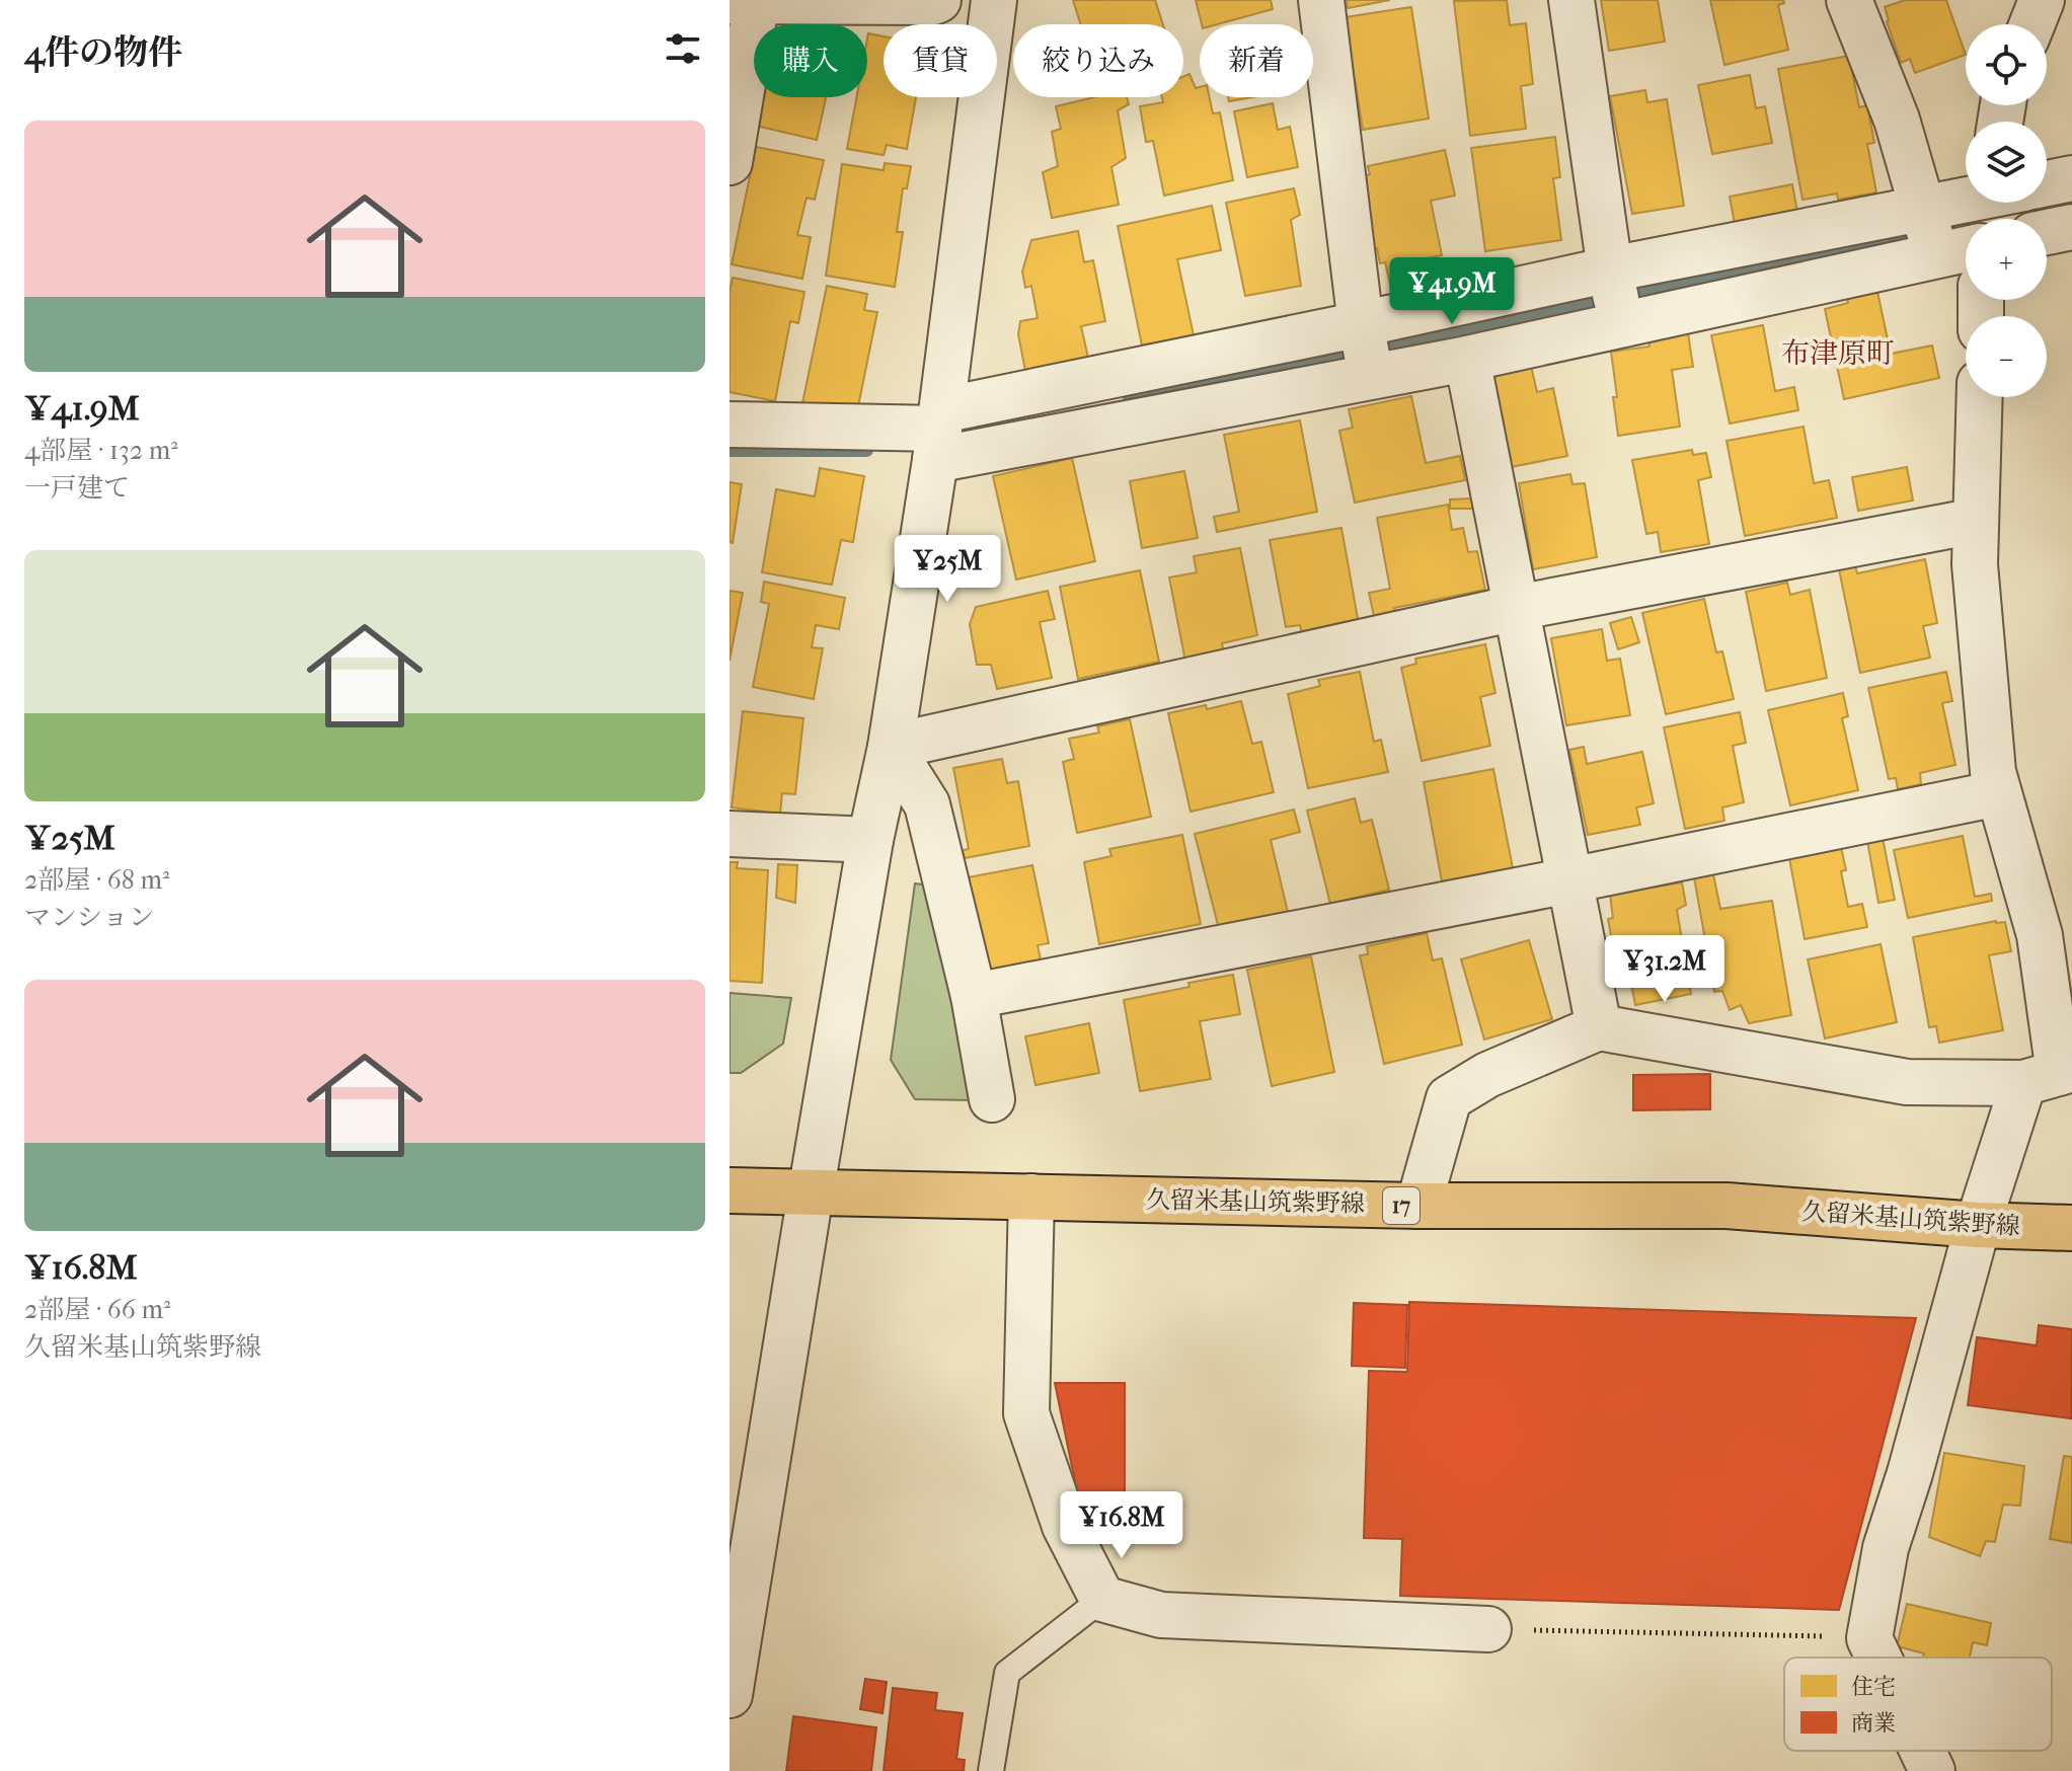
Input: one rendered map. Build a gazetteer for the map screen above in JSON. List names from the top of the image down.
{
  "streets": {
    "main road": ["久留米基山筑紫野線", "17"]
  },
  "districts": ["布津原町"],
  "legend": ["住宅", "商業"],
  "page": {
    "heading": "4件の物件",
    "map_buttons": ["+", "−"],
    "chip": [
      "購入",
      "賃貸",
      "絞り込み",
      "新着"
    ],
    "list": [
      {
        "name": "¥41.9M",
        "note": "4部屋 · 132 m² · 一戸建て"
      },
      {
        "name": "¥25M",
        "note": "2部屋 · 68 m² · マンション"
      },
      {
        "name": "¥16.8M",
        "note": "2部屋 · 66 m² · 久留米基山筑紫野線"
      }
    ],
    "price": [
      "¥41.9M",
      "¥25M",
      "¥31.2M",
      "¥16.8M"
    ]
  }
}
